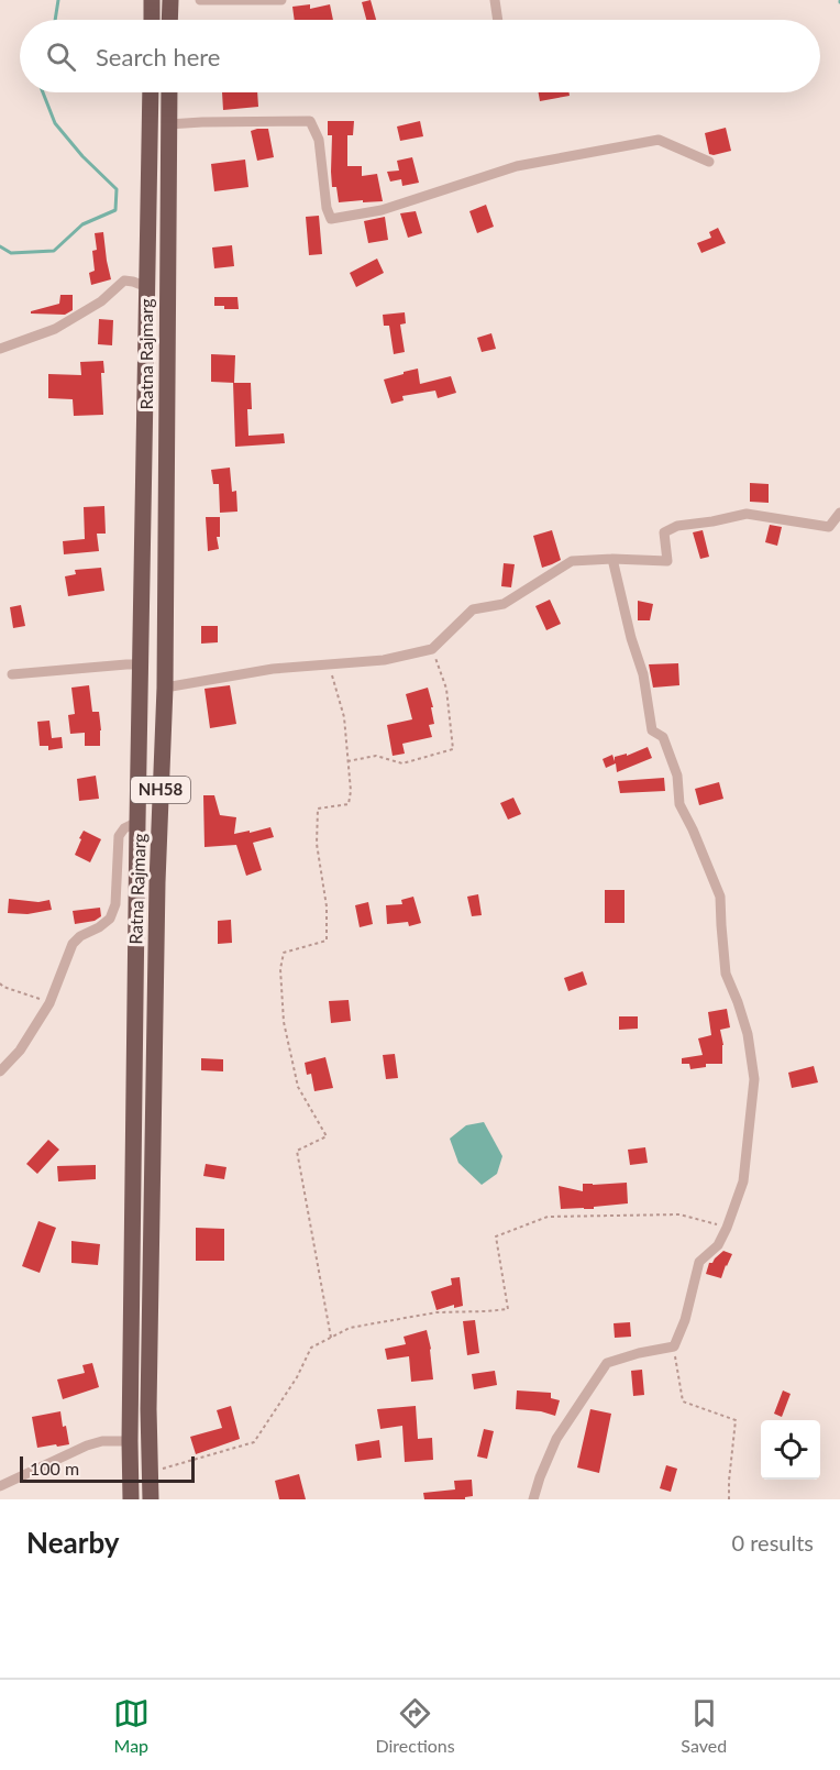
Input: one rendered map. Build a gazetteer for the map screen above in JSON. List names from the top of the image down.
{
  "streets": {
    "main road": ["Ratna Rajmarg", "NH58"]
  },
  "scale_bar": "100 m",
  "page": {
    "search": "Search here",
    "scale": "100 m",
    "heading": ["Nearby", "0 results"],
    "nav": ["Map", "Directions", "Saved"]
  }
}
